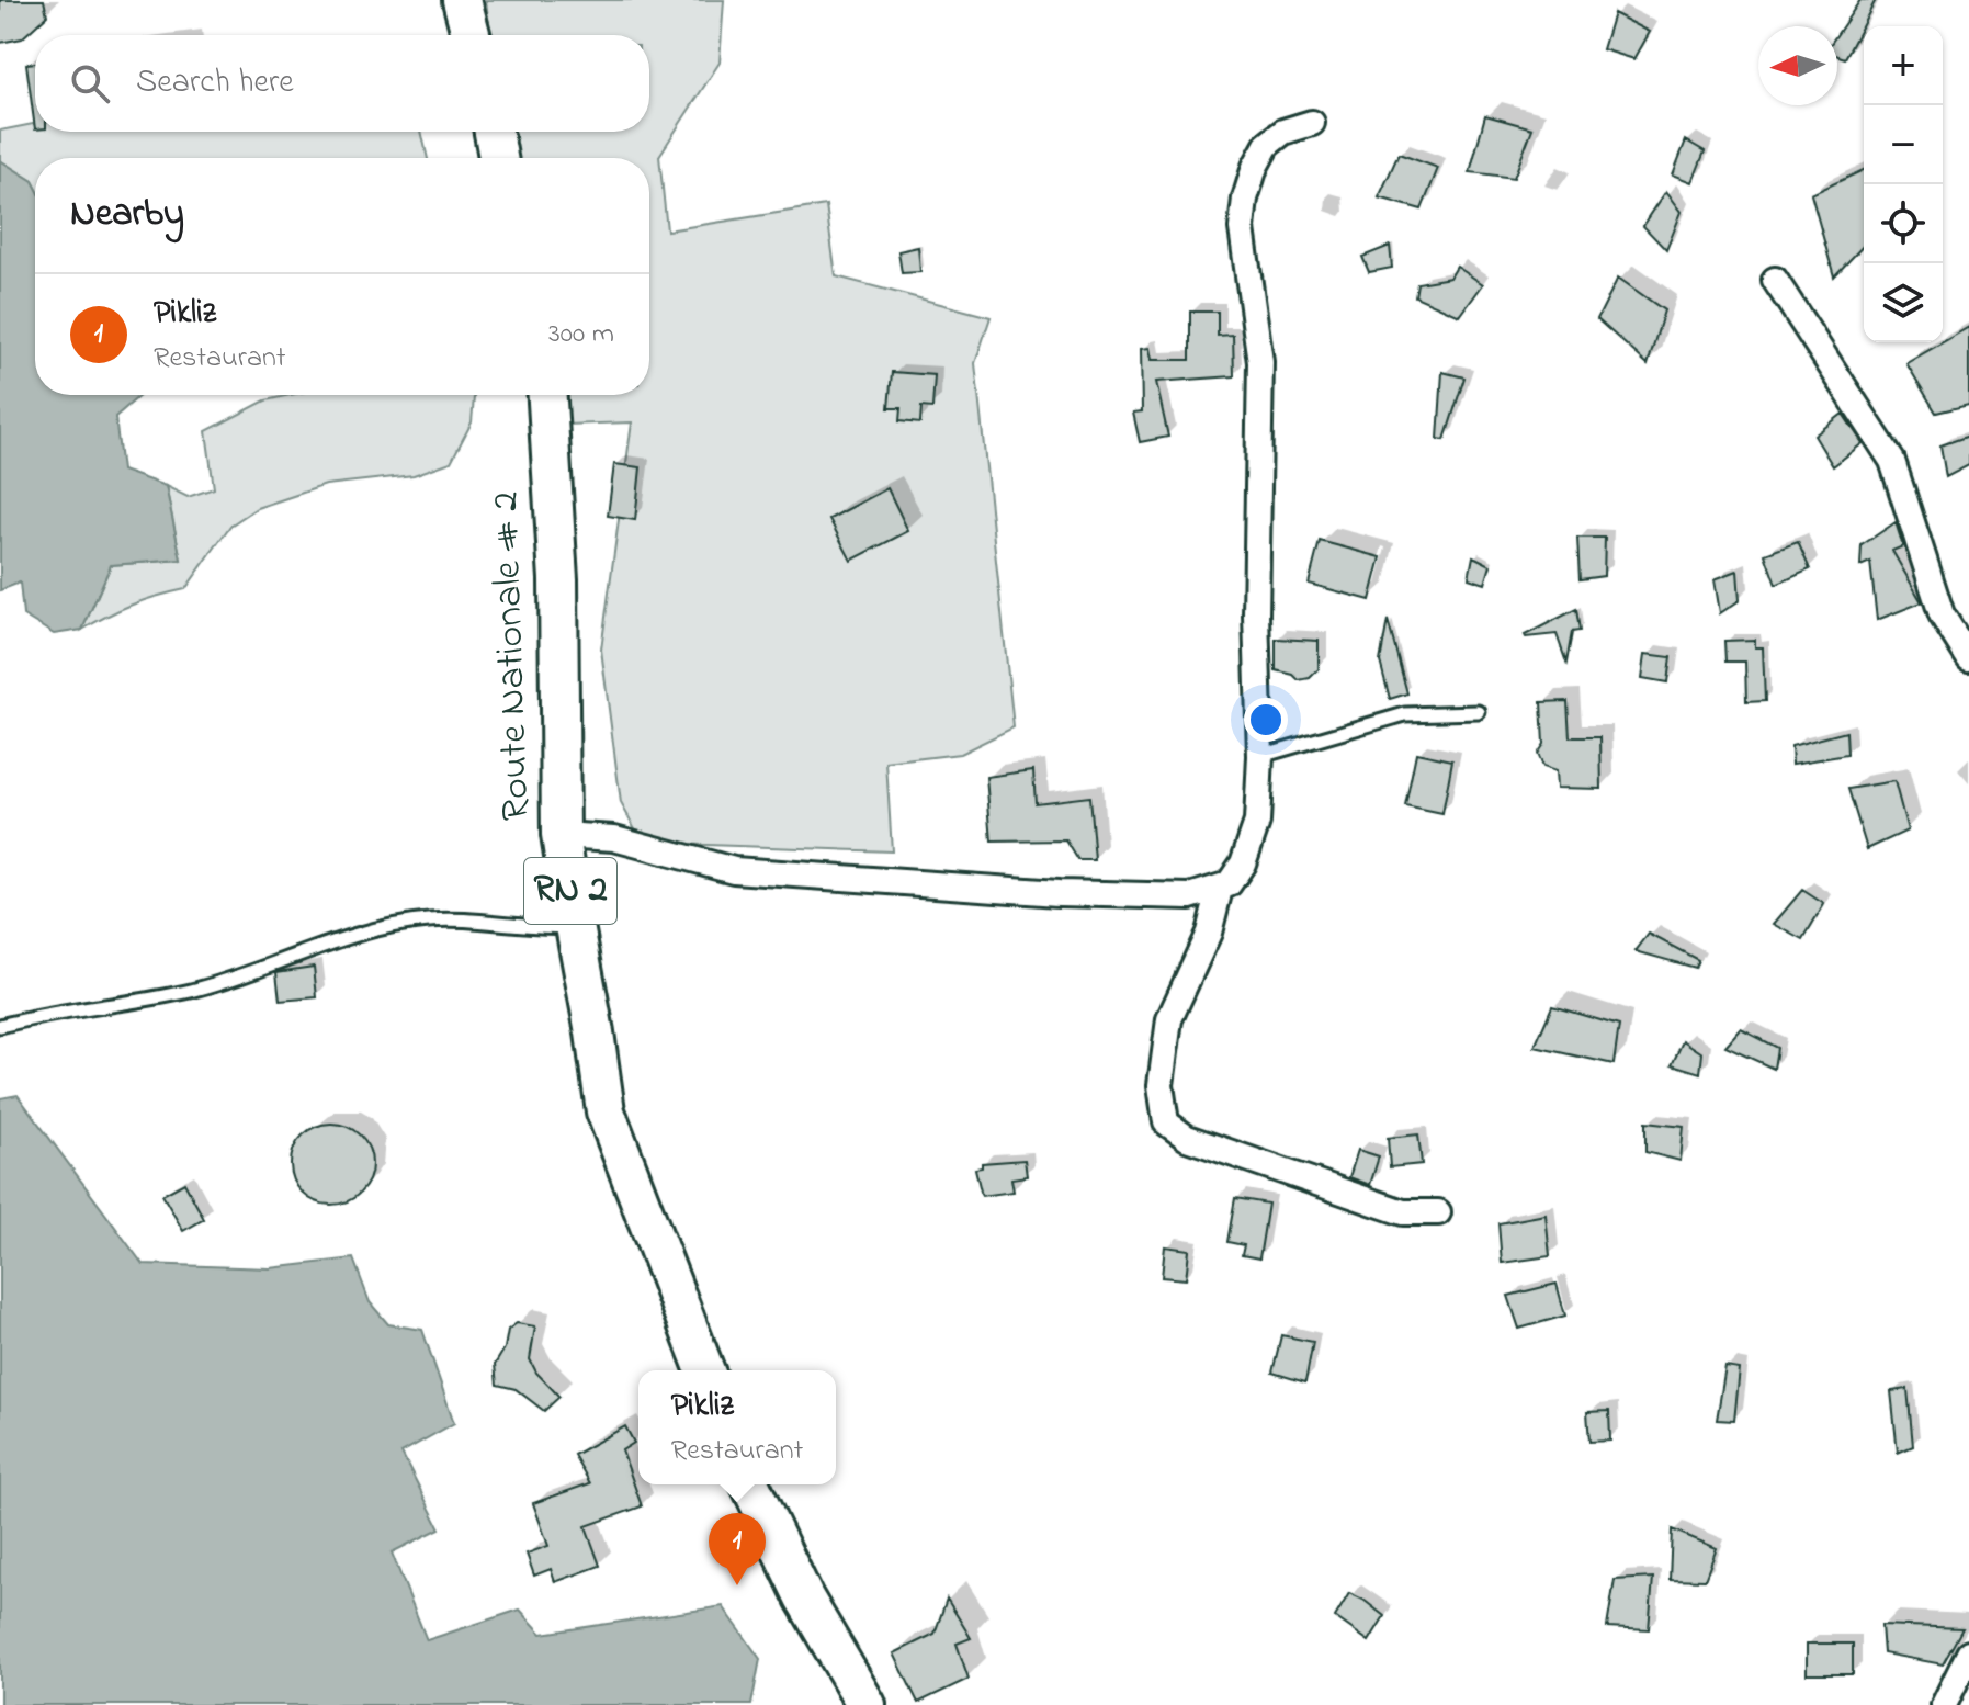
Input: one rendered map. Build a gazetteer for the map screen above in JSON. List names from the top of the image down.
{
  "streets": {
    "main road": ["Route Nationale # 2", "RN 2"]
  },
  "north": "left",
  "page": {
    "map_buttons": ["+", "−"],
    "search": "Search here",
    "heading": "Nearby",
    "list": [
      {
        "mark": "1",
        "name": "Pikliz",
        "note": "Restaurant",
        "value": "300 m"
      }
    ],
    "popup": ["Pikliz", "Restaurant"],
    "pins": "1"
  }
}
